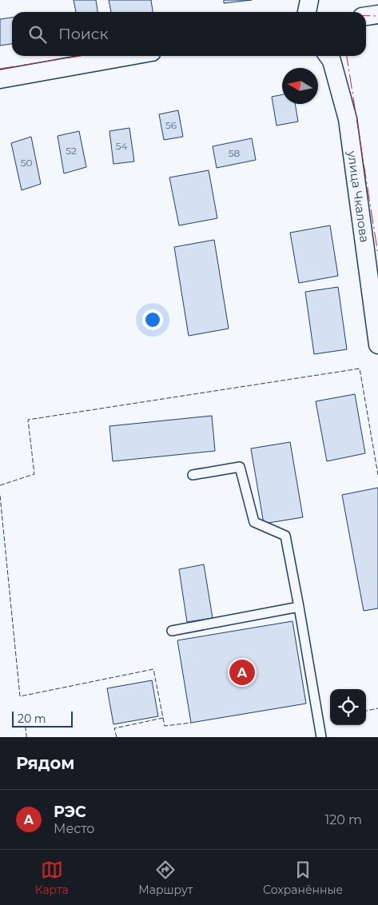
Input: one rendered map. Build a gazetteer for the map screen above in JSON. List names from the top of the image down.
{
  "streets": {
    "street": ["улица Чкалова"]
  },
  "house_numbers": [
    "56",
    "54",
    "52",
    "58",
    "50"
  ],
  "scale_bar": "20 m",
  "north": "left",
  "page": {
    "search": "Поиск",
    "pins": "A",
    "scale": "20 m",
    "heading": "Рядом",
    "list": [
      {
        "mark": "A",
        "name": "РЭС",
        "note": "Место",
        "value": "120 m"
      }
    ],
    "nav": ["Карта", "Маршрут", "Сохранённые"]
  }
}
